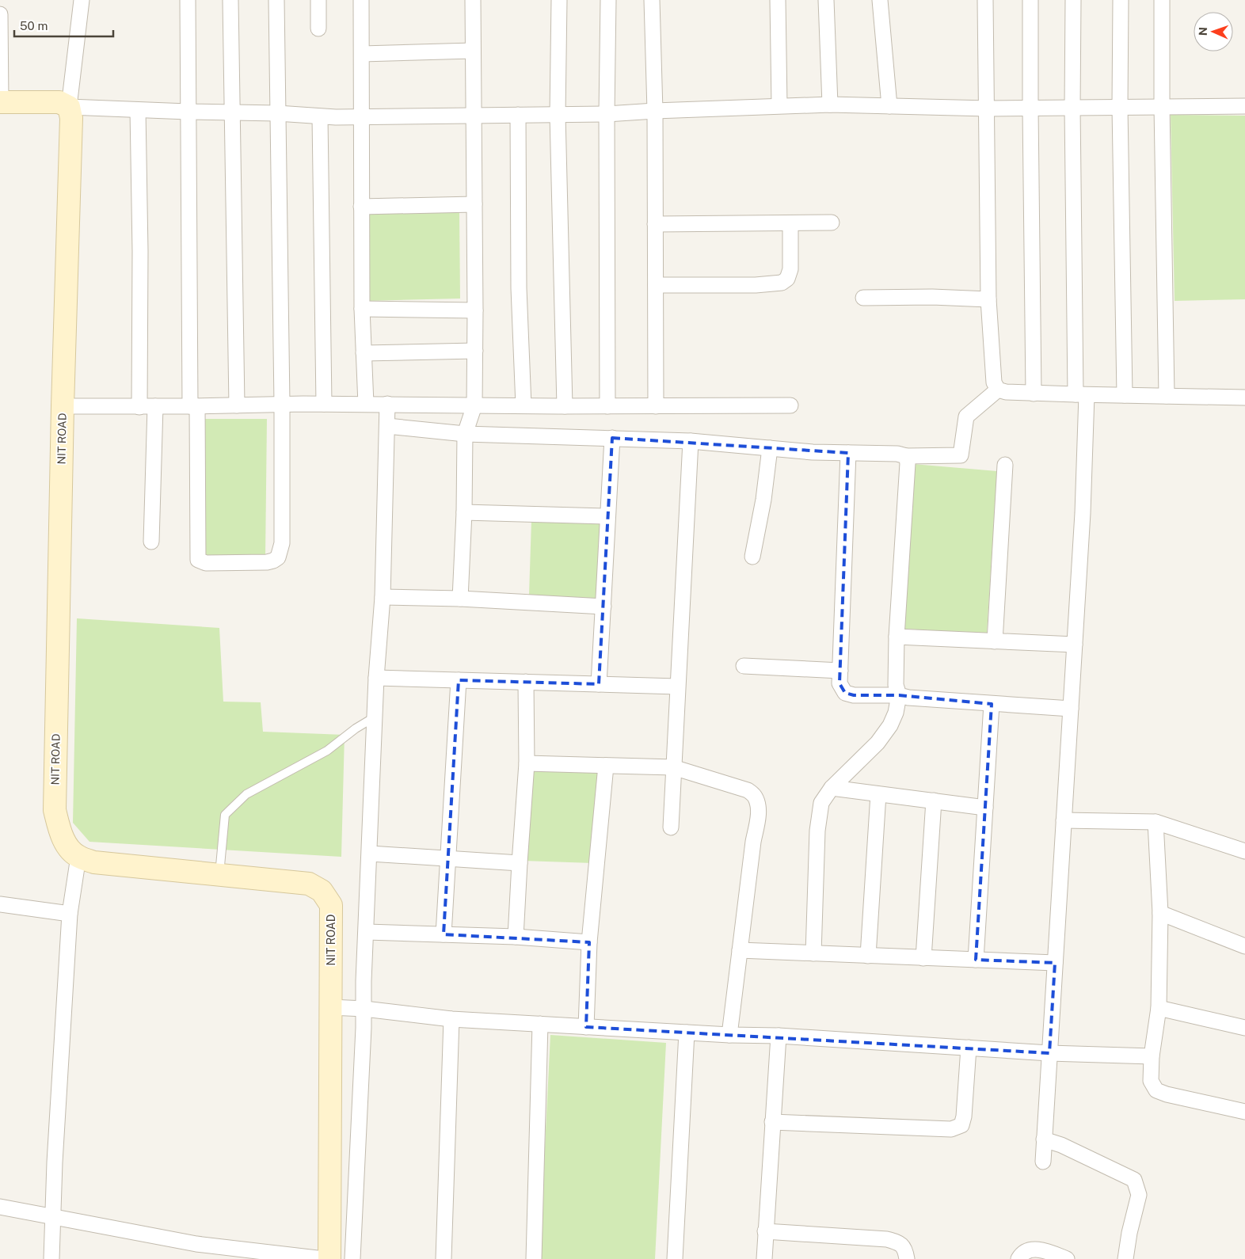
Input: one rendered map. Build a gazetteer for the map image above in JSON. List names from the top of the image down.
{
  "streets": {
    "main road": ["NIT ROAD"]
  },
  "scale_bar": "50 m",
  "north": "left"
}
